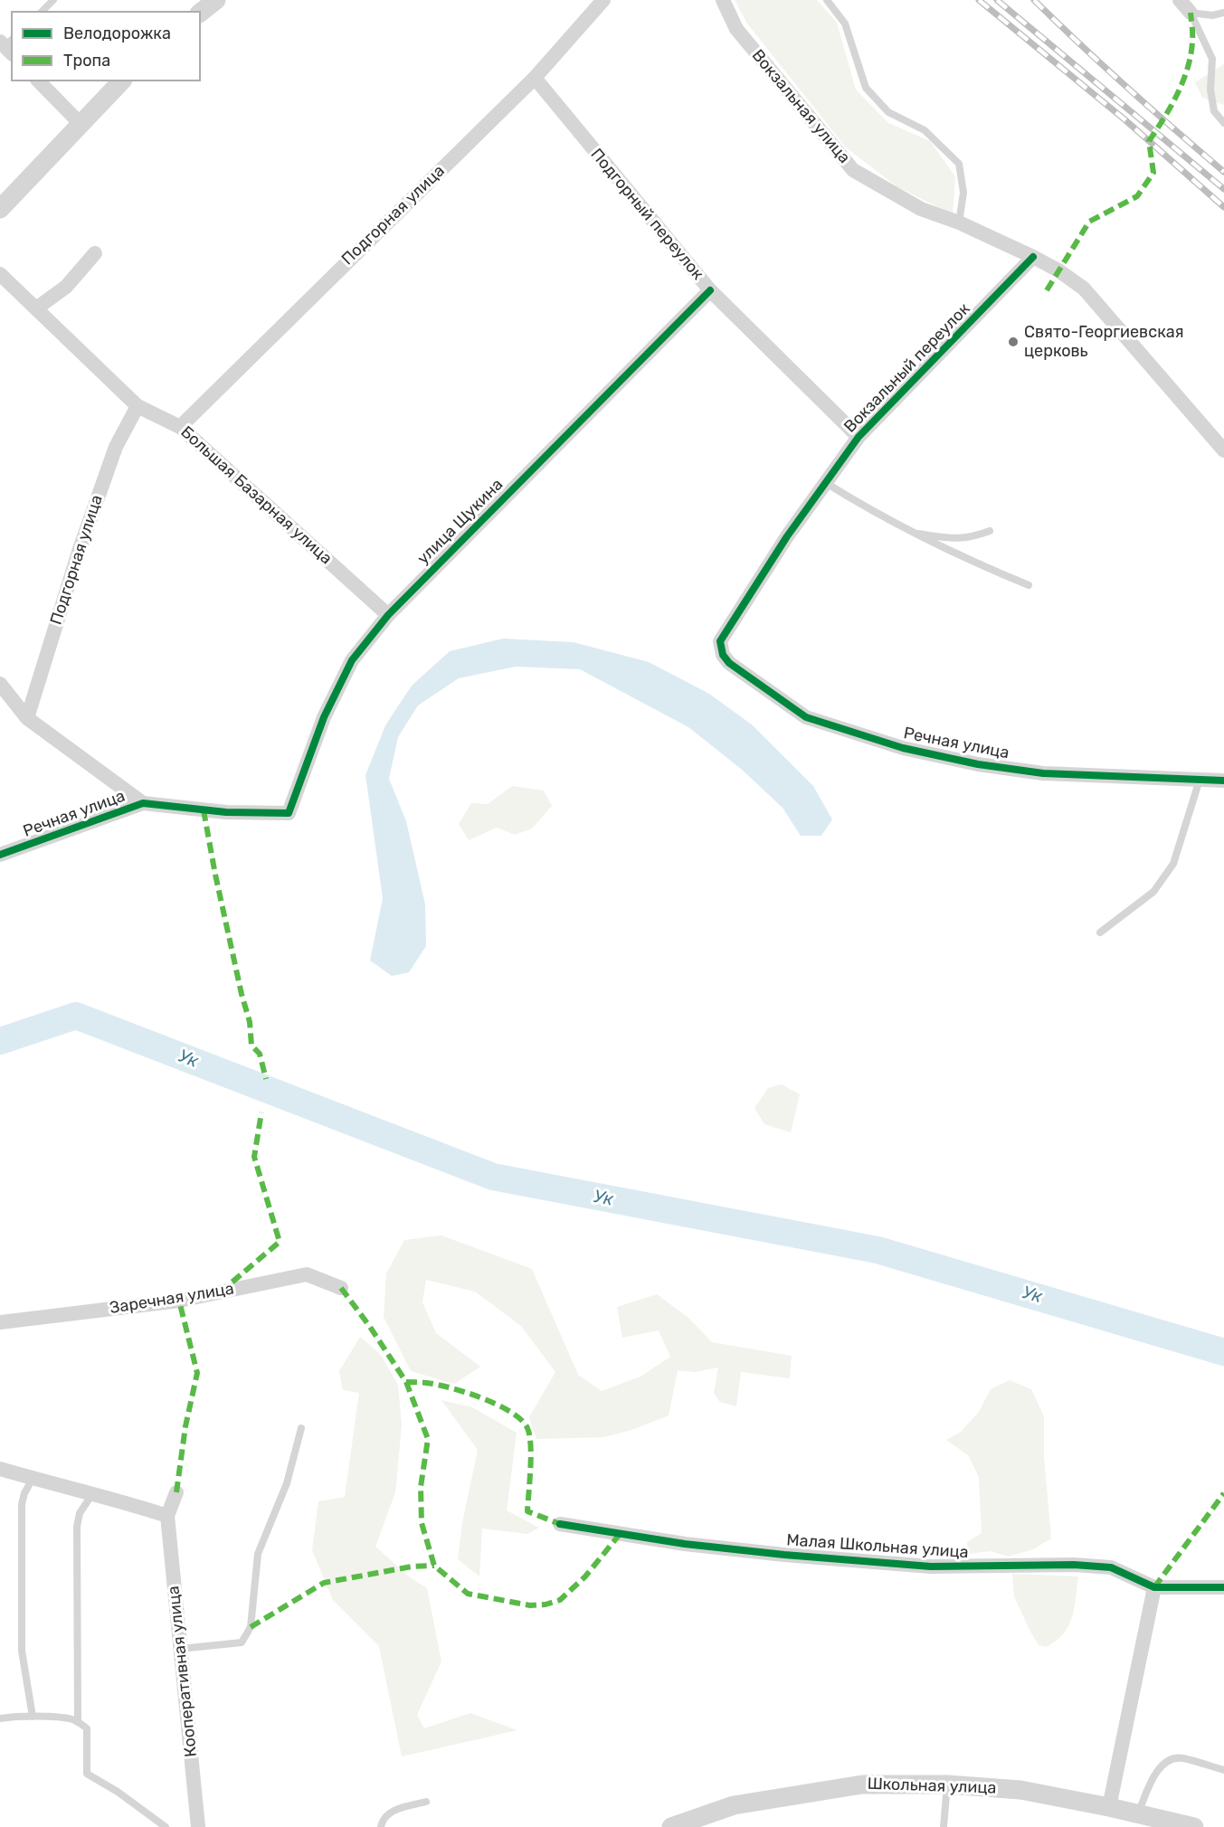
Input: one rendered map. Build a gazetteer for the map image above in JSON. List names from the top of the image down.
{
  "streets": {
    "street": [
      "Вокзальная улица",
      "Подгорный переулок",
      "Подгорная улица",
      "Вокзальный переулок",
      "Большая Базарная улица",
      "улица Щукина",
      "Речная улица",
      "Заречная улица",
      "Малая Школьная улица",
      "Кооперативная улица",
      "Школьная улица"
    ]
  },
  "crossings": [
    ["Вокзальная улица", "Вокзальный переулок"],
    ["Подгорный переулок", "Подгорная улица"],
    ["Подгорный переулок", "Вокзальный переулок"],
    ["Подгорный переулок", "улица Щукина"],
    ["Подгорная улица", "Большая Базарная улица"],
    ["Вокзальный переулок", "Речная улица"],
    ["Большая Базарная улица", "улица Щукина"],
    ["улица Щукина", "Речная улица"]
  ],
  "water": ["Ук"],
  "places": ["Свято-Георгиевская церковь"],
  "legend": ["Велодорожка", "Тропа"]
}
